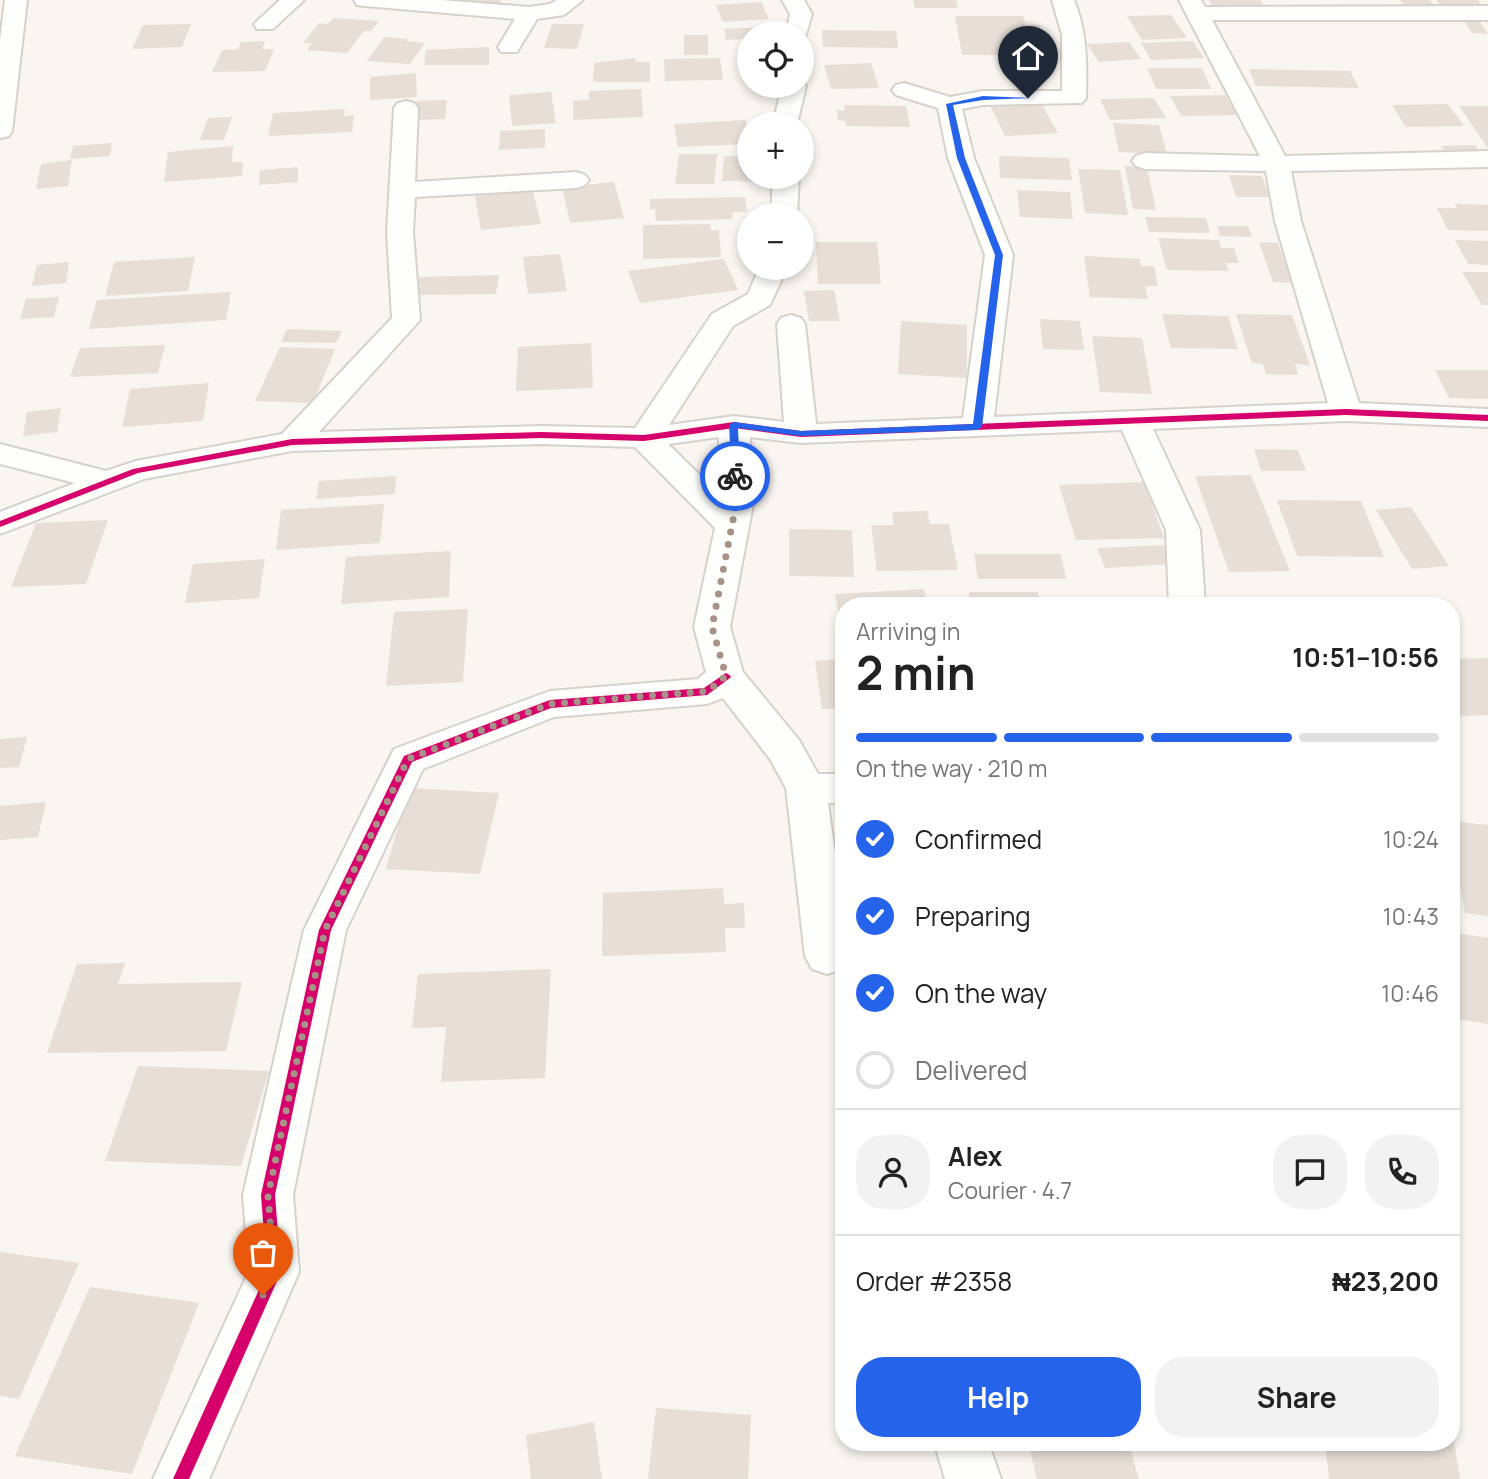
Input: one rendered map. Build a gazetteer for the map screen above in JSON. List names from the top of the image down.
{
  "page": {
    "map_buttons": ["+", "−"],
    "heading": ["2 min", "Arriving in", "10:51–10:56"],
    "panel": [
      "Alex",
      "Courier · 4.7",
      "Order #2358",
      "₦23,200"
    ],
    "bar": "On the way · 210 m",
    "list": [
      ["Confirmed", "10:24"],
      ["Preparing", "10:43"],
      ["On the way", "10:46"],
      "Delivered"
    ],
    "buttons": ["Help", "Share"]
  }
}
